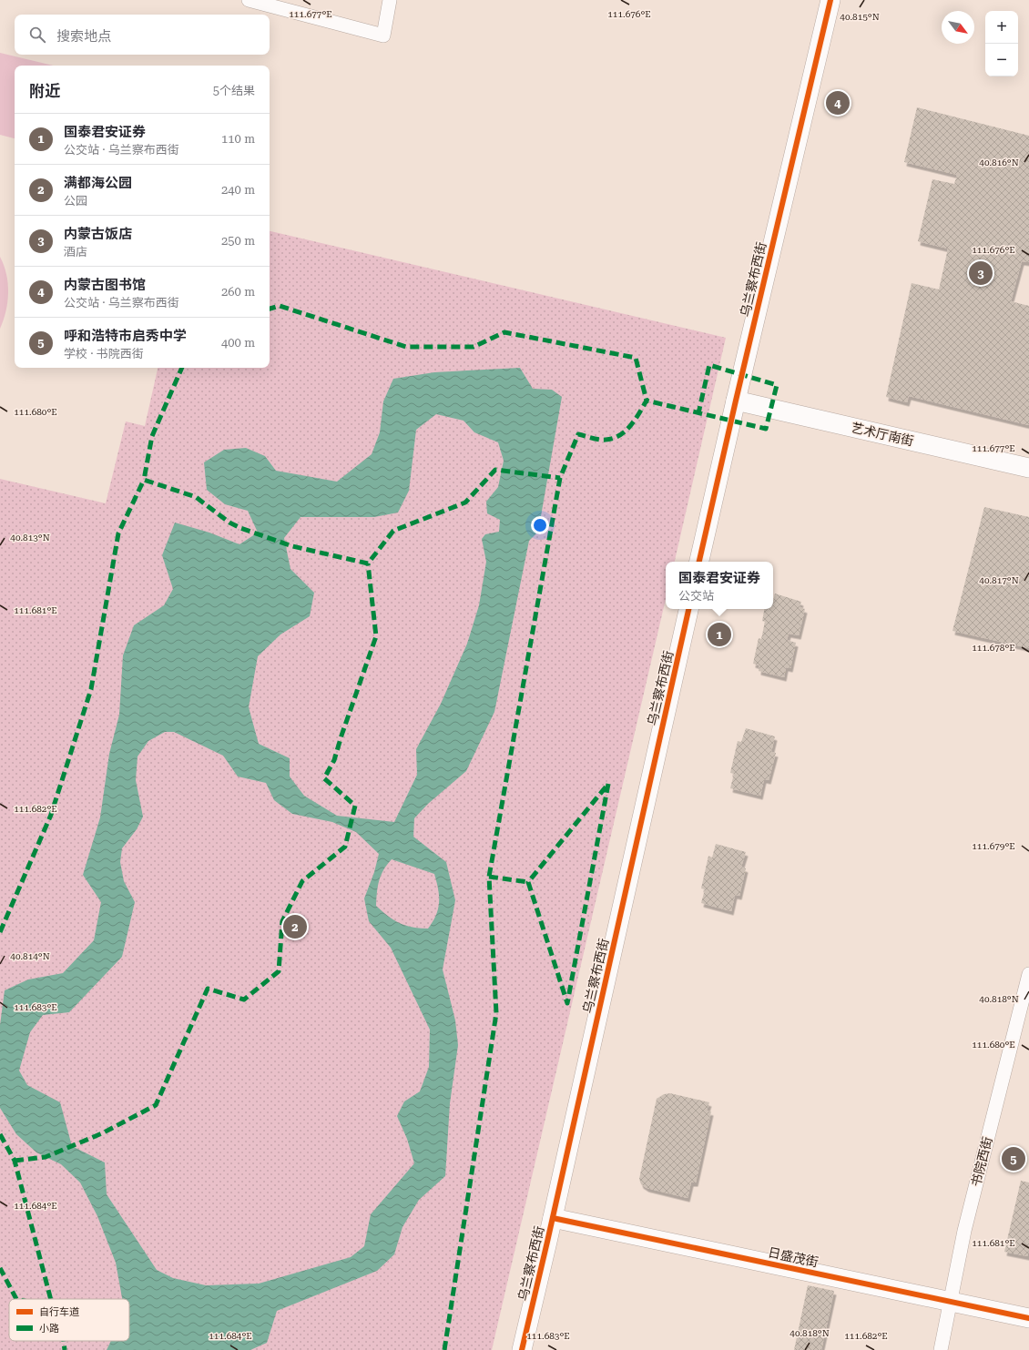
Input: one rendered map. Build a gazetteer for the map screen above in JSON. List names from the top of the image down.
{
  "streets": {
    "street": [
      "乌兰察布西街",
      "艺术厅南街",
      "书院西街",
      "日盛茂街"
    ]
  },
  "crossings": [
    ["乌兰察布西街", "艺术厅南街"],
    ["乌兰察布西街", "日盛茂街"],
    ["书院西街", "日盛茂街"]
  ],
  "legend": ["自行车道", "小路"],
  "north": "bottom right",
  "page": {
    "map_buttons": ["+", "−"],
    "search": "搜索地点",
    "heading": ["附近", "5个结果"],
    "pins": [
      "4",
      "3",
      "1",
      "2",
      "5"
    ],
    "list": [
      {
        "mark": "1",
        "name": "国泰君安证券",
        "note": "公交站 · 乌兰察布西街",
        "value": "110 m"
      },
      {
        "mark": "2",
        "name": "满都海公园",
        "note": "公园",
        "value": "240 m"
      },
      {
        "mark": "3",
        "name": "内蒙古饭店",
        "note": "酒店",
        "value": "250 m"
      },
      {
        "mark": "4",
        "name": "内蒙古图书馆",
        "note": "公交站 · 乌兰察布西街",
        "value": "260 m"
      },
      {
        "mark": "5",
        "name": "呼和浩特市启秀中学",
        "note": "学校 · 书院西街",
        "value": "400 m"
      }
    ],
    "popup": ["国泰君安证券", "公交站"]
  },
  "coordinates": [
    "111.677°E",
    "111.676°E",
    "40.815°N",
    "40.816°N",
    "111.680°E",
    "40.813°N",
    "40.817°N",
    "111.681°E",
    "111.678°E",
    "111.682°E",
    "111.679°E",
    "40.814°N",
    "40.818°N",
    "111.683°E",
    "111.684°E"
  ]
}
